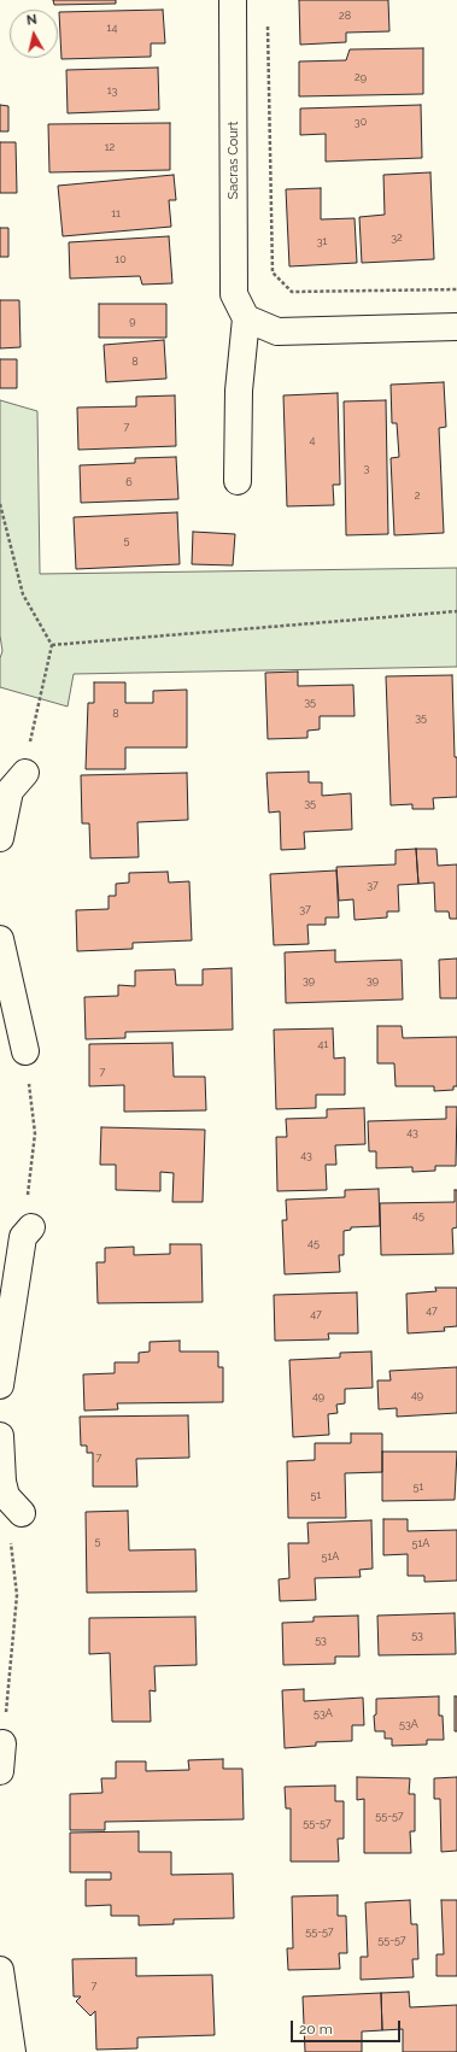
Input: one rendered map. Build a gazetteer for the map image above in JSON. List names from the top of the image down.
{
  "streets": {
    "street": ["Sacras Court"]
  },
  "house_numbers": [
    "28",
    "14",
    "29",
    "13",
    "30",
    "12",
    "11",
    "32",
    "31",
    "10",
    "9",
    "8",
    "7",
    "4",
    "3",
    "6",
    "2",
    "5",
    "35",
    "8",
    "35",
    "35",
    "37",
    "37",
    "39",
    "39",
    "41",
    "7",
    "43",
    "43",
    "45",
    "45",
    "47",
    "47",
    "49",
    "49",
    "7",
    "51",
    "51",
    "5",
    "51A",
    "51A",
    "53",
    "53",
    "53A",
    "53A",
    "55-57",
    "55-57",
    "55-57",
    "55-57",
    "7"
  ],
  "scale_bar": "20 m",
  "north": "top"
}
